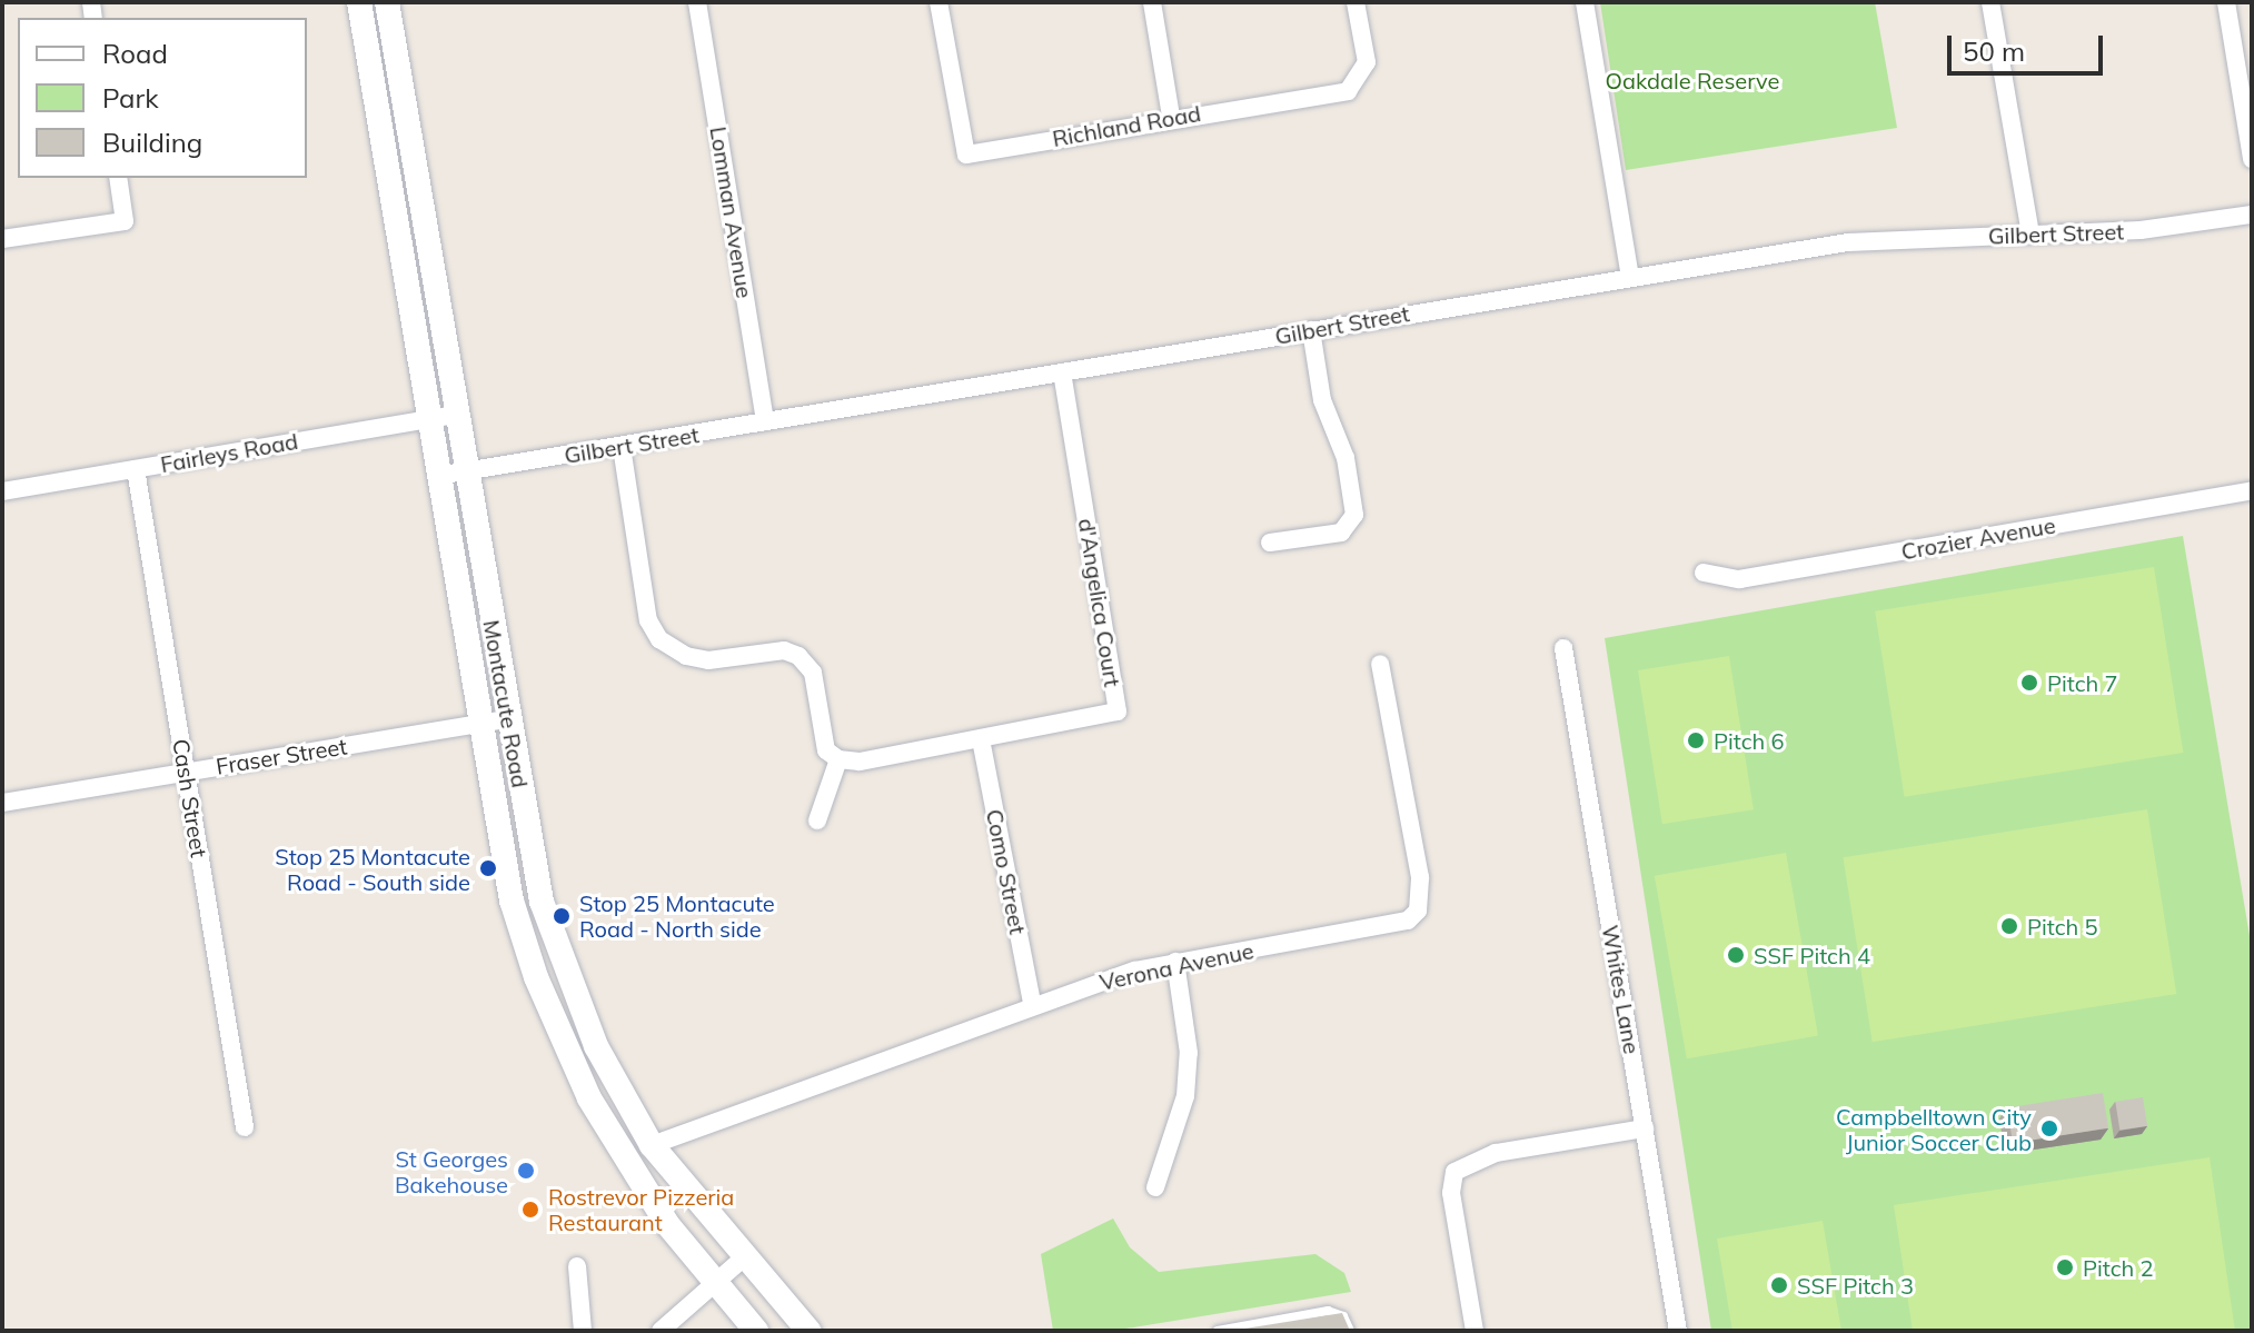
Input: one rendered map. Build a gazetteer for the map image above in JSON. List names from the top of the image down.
{
  "streets": {
    "main road": ["Montacute Road"],
    "street": [
      "Richland Road",
      "Lomman Avenue",
      "Gilbert Street",
      "Fairleys Road",
      "Crozier Avenue",
      "d'Angelica Court",
      "Fraser Street",
      "Cash Street",
      "Como Street",
      "Verona Avenue",
      "Whites Lane"
    ]
  },
  "crossings": [
    ["Lomman Avenue", "Gilbert Street"],
    ["Gilbert Street", "d'Angelica Court"],
    ["Gilbert Street", "Montacute Road"],
    ["Fairleys Road", "Montacute Road"],
    ["Fairleys Road", "Cash Street"],
    ["d'Angelica Court", "Como Street"],
    ["Montacute Road", "Fraser Street"],
    ["Montacute Road", "Verona Avenue"],
    ["Fraser Street", "Cash Street"],
    ["Como Street", "Verona Avenue"]
  ],
  "parks": ["Oakdale Reserve"],
  "places": [
    "Pitch 7",
    "Pitch 6",
    "Stop 25 Montacute Road - South side",
    "Stop 25 Montacute Road - North side",
    "Pitch 5",
    "SSF Pitch 4",
    "Campbelltown City Junior Soccer Club",
    "St Georges Bakehouse",
    "Rostrevor Pizzeria Restaurant",
    "Pitch 2",
    "SSF Pitch 3"
  ],
  "legend": ["Road", "Park", "Building"],
  "scale_bar": "50 m"
}
